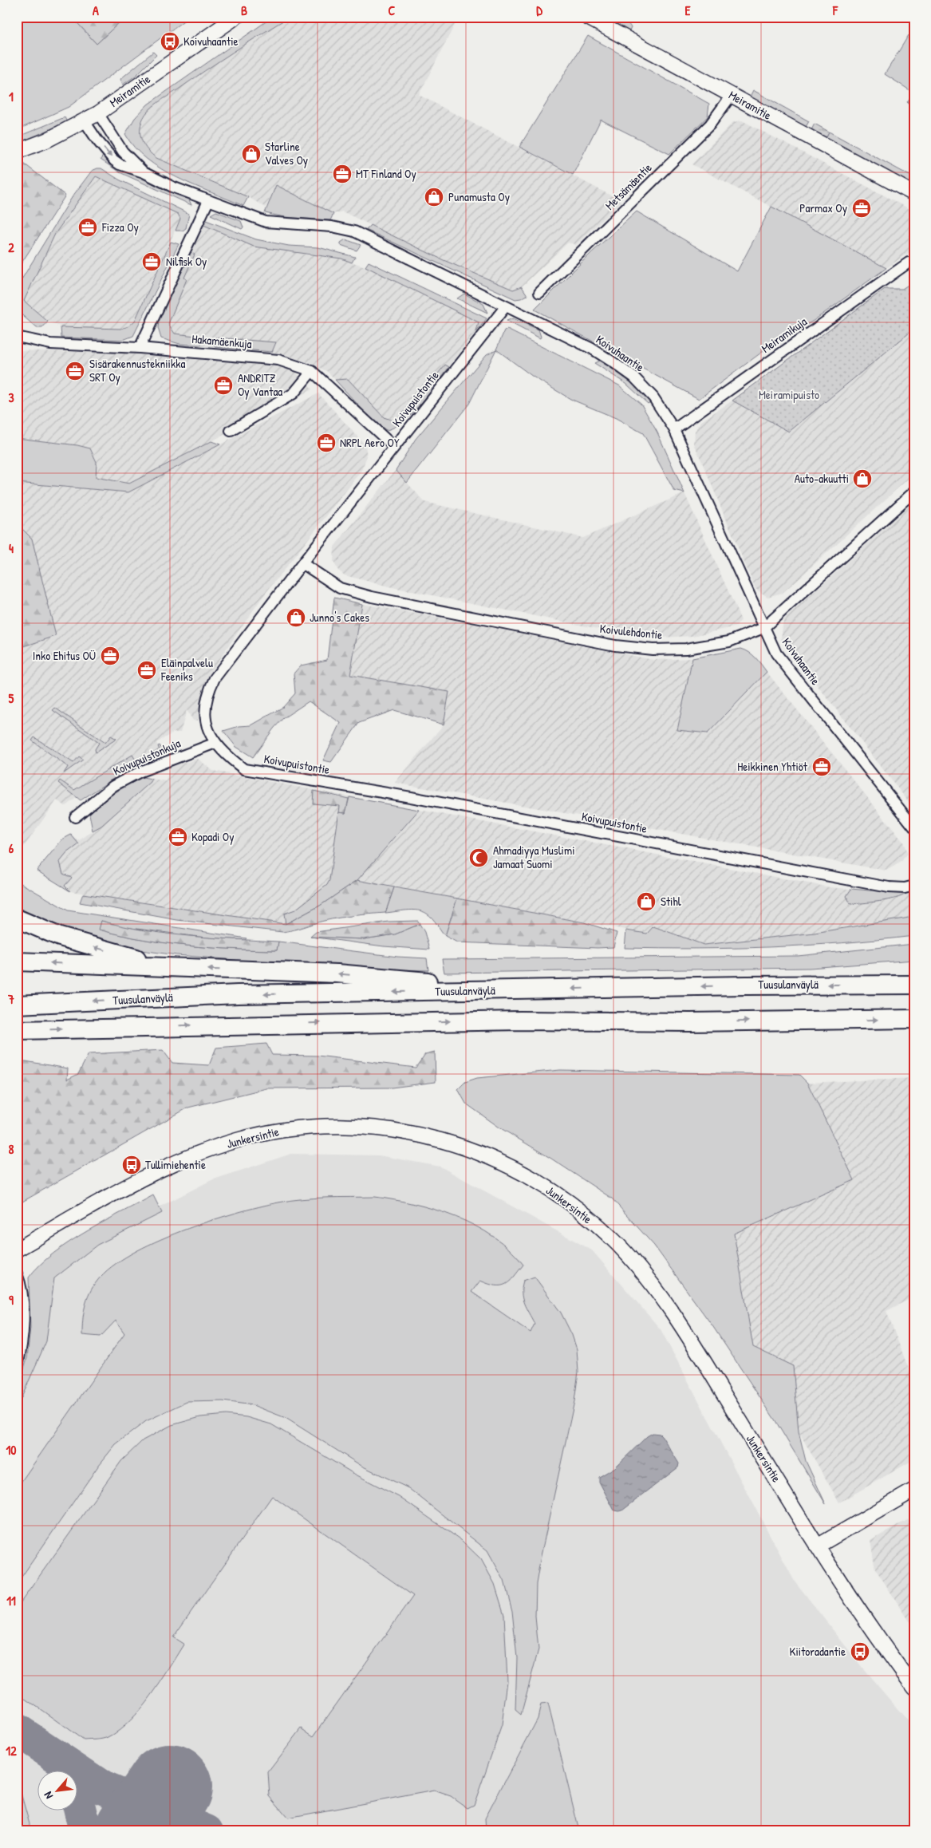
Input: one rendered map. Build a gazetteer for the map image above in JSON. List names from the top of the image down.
{
  "streets": {
    "highway": ["Tuusulanväylä"],
    "main road": ["Meiramitie", "Junkersintie"],
    "street": [
      "Metsämäentie",
      "Meiramikuja",
      "Hakamäenkuja",
      "Koivuhaantie",
      "Koivupuistontie",
      "Koivulehdontie",
      "Koivupuistonkuja"
    ]
  },
  "crossings": [
    ["Meiramitie", "Metsämäentie"],
    ["Meiramitie", "Koivuhaantie"],
    ["Meiramikuja", "Koivuhaantie"],
    ["Hakamäenkuja", "Koivupuistontie"],
    ["Koivuhaantie", "Koivupuistontie"],
    ["Koivuhaantie", "Koivulehdontie"],
    ["Koivupuistontie", "Koivulehdontie"],
    ["Koivupuistontie", "Koivupuistonkuja"]
  ],
  "parks": ["Meiramipuisto"],
  "places": {
    "bus stop": ["Koivuhaantie", "Tullimiehentie", "Kiitoradantie"],
    "shop": [
      "Starline Valves Oy",
      "Punamusta Oy",
      "Auto-akuutti",
      "Junno's Cakes",
      "Stihl"
    ],
    "office": [
      "MT Finland Oy",
      "Parmax Oy",
      "Fizza Oy",
      "Nilfisk Oy",
      "Sisärakennustekniikka SRT Oy",
      "ANDRITZ Oy Vantaa",
      "NRPL Aero OY",
      "Inko Ehitus OÜ",
      "Eläinpalvelu Feeniks",
      "Heikkinen Yhtiöt",
      "Kopadi Oy"
    ],
    "mosque": ["Ahmadiyya Muslimi Jamaat Suomi"]
  },
  "north": "bottom left",
  "grid": {
    "columns": [
      "A",
      "B",
      "C",
      "D",
      "E",
      "F"
    ],
    "rows": [
      "1",
      "2",
      "3",
      "4",
      "5",
      "6",
      "7",
      "8",
      "9",
      "10",
      "11",
      "12"
    ]
  }
}
